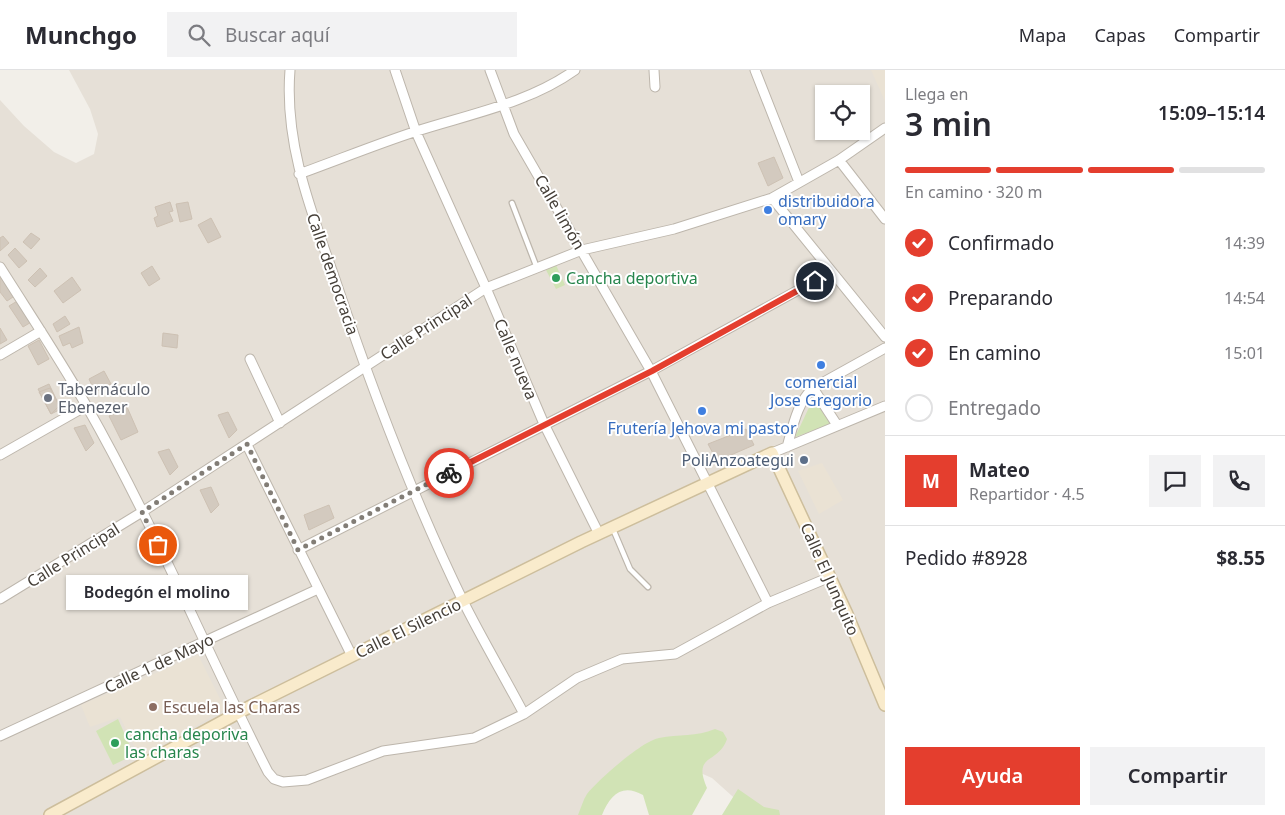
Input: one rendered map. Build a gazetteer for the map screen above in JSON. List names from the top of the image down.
{
  "streets": {
    "street": [
      "Calle limón",
      "Calle democracia",
      "Calle Principal",
      "Calle nueva",
      "Calle El Junquito",
      "Calle El Silencio",
      "Calle 1 de Mayo"
    ]
  },
  "crossings": [
    ["Calle limón", "Calle Principal"],
    ["Calle limón", "Calle El Silencio"],
    ["Calle democracia", "Calle Principal"],
    ["Calle democracia", "Calle El Silencio"],
    ["Calle Principal", "Calle nueva"],
    ["Calle nueva", "Calle El Silencio"],
    ["Calle El Junquito", "Calle El Silencio"]
  ],
  "places": [
    "distribuidora omary",
    "Cancha deportiva",
    "comercial Jose Gregorio",
    "Tabernáculo Ebenezer",
    "Frutería Jehova mi pastor",
    "PoliAnzoategui",
    "Bodegón el molino",
    "Escuela las Charas",
    "cancha deporiva las charas"
  ],
  "page": {
    "header": "Munchgo",
    "search": "Buscar aquí",
    "nav": ["Mapa", "Capas", "Compartir"],
    "heading": ["3 min", "Llega en", "15:09–15:14"],
    "panel": [
      "Mateo",
      "Repartidor · 4.5",
      "Pedido #8928",
      "$8.55"
    ],
    "bar": "En camino · 320 m",
    "list": [
      ["Confirmado", "14:39"],
      ["Preparando", "14:54"],
      ["En camino", "15:01"],
      "Entregado"
    ],
    "round": "M",
    "bubble": "Bodegón el molino",
    "buttons": ["Ayuda", "Compartir"]
  }
}
